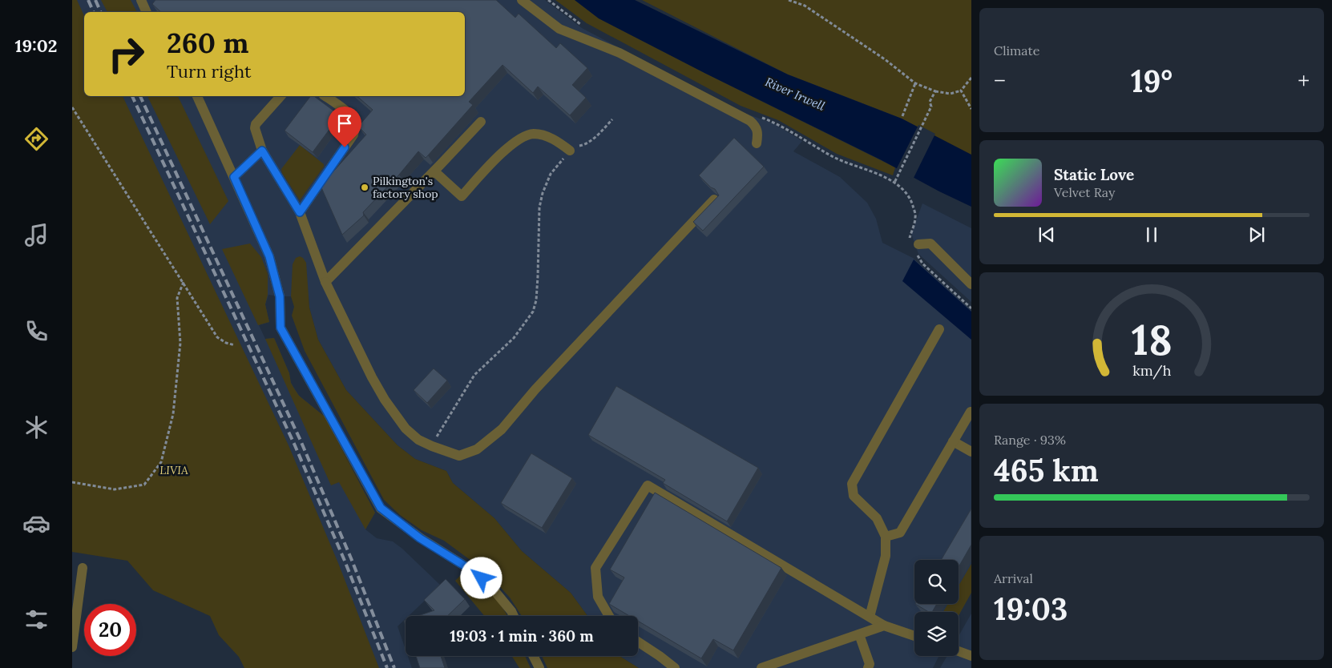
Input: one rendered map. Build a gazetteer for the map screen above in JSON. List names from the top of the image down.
{
  "water": ["River Irwell"],
  "parks": ["LIVIA"],
  "places": ["Pilkington's factory shop"],
  "page": {
    "tabs": "19:02",
    "tile": [
      "Climate",
      ["Range · 93%", "465 km"],
      ["Arrival", "19:03"]
    ],
    "turn": ["260 m", "Turn right"],
    "heat": ["−", "19°", "+"],
    "song": ["Static Love", "Velvet Ray"],
    "limit": "20",
    "trip": "19:03 · 1 min · 360 m",
    "gauge": ["18", "km/h"]
  }
}
